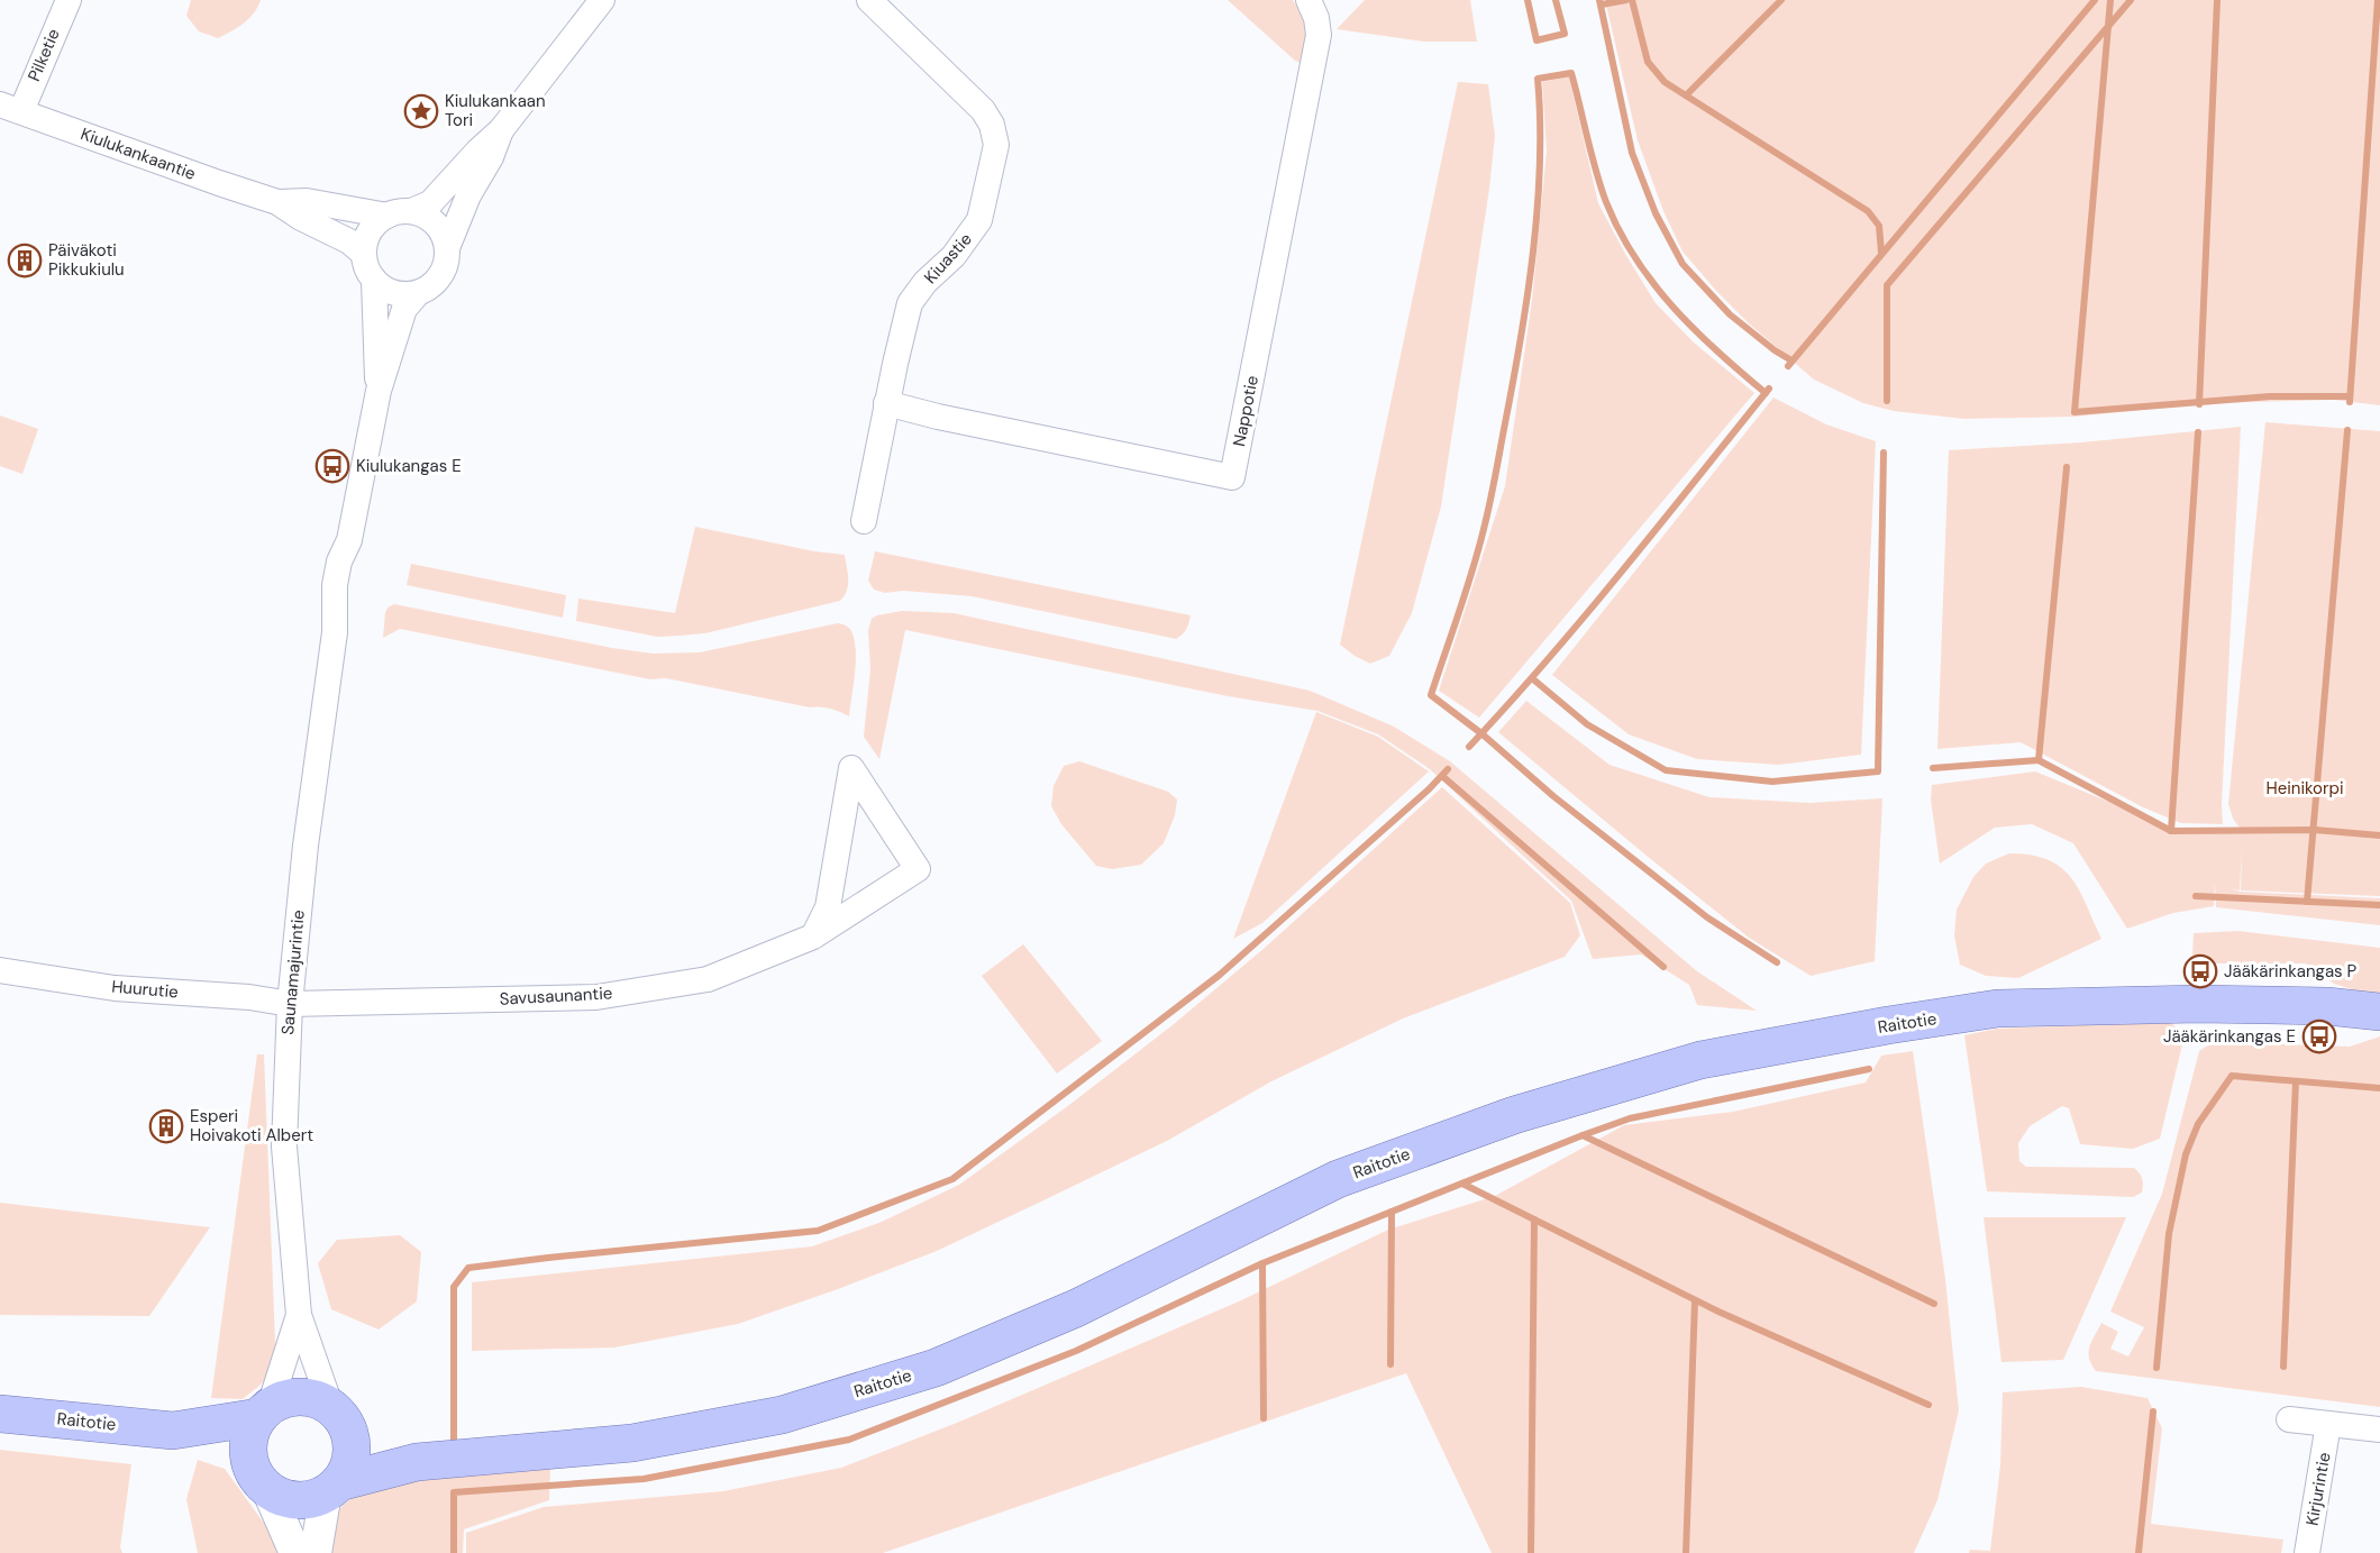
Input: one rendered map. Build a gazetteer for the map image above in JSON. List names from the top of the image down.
{
  "streets": {
    "main road": ["Raitotie"],
    "street": [
      "Pilketie",
      "Kiulukankaantie",
      "Kiuastie",
      "Nappotie",
      "Saunamajurintie",
      "Huurutie",
      "Savusaunantie",
      "Kirjurintie"
    ]
  },
  "crossings": [
    ["Pilketie", "Kiulukankaantie"],
    ["Kiulukankaantie", "Saunamajurintie"],
    ["Kiuastie", "Nappotie"],
    ["Saunamajurintie", "Huurutie"],
    ["Saunamajurintie", "Savusaunantie"],
    ["Saunamajurintie", "Raitotie"],
    ["Huurutie", "Savusaunantie"]
  ],
  "parks": ["Heinikorpi"],
  "places": {
    "place": ["Kiulukankaan Tori"],
    "building": ["Päiväkoti Pikkukiulu", "Esperi Hoivakoti Albert"],
    "bus stop": ["Kiulukangas E", "Jääkärinkangas P", "Jääkärinkangas E"]
  }
}
